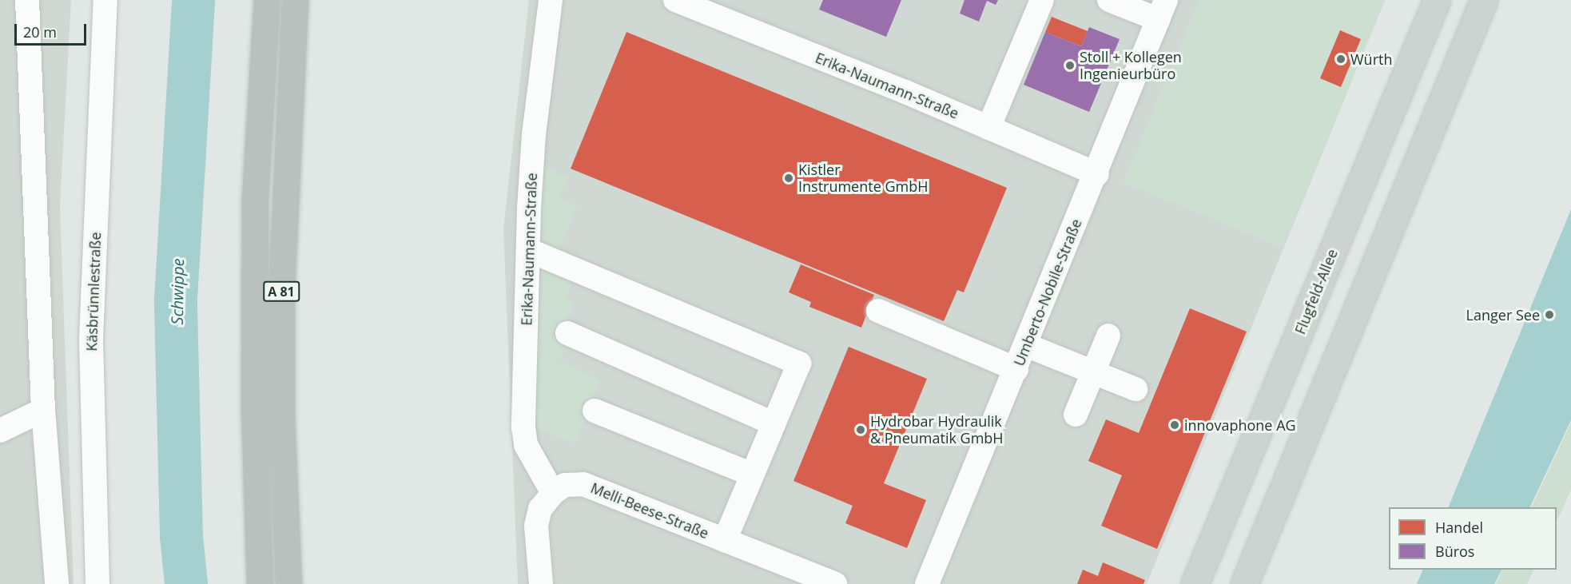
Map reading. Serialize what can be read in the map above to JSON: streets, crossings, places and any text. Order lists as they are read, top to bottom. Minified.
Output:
{"streets":{"highway":["A 81"],"main road":["Flugfeld-Allee"],"street":["Erika-Naumann-Straße","Käsbrünnlestraße","Umberto-Nobile-Straße","Melli-Beese-Straße"]},"crossings":[["Erika-Naumann-Straße","Umberto-Nobile-Straße"],["Erika-Naumann-Straße","Melli-Beese-Straße"]],"water":["Schwippe"],"places":["Würth","Stoll + Kollegen Ingenieurbüro","Kistler Instrumente GmbH","Langer See","innovaphone AG","Hydrobar Hydraulik & Pneumatik GmbH"],"legend":["Handel","Büros"],"scale_bar":"20 m"}
